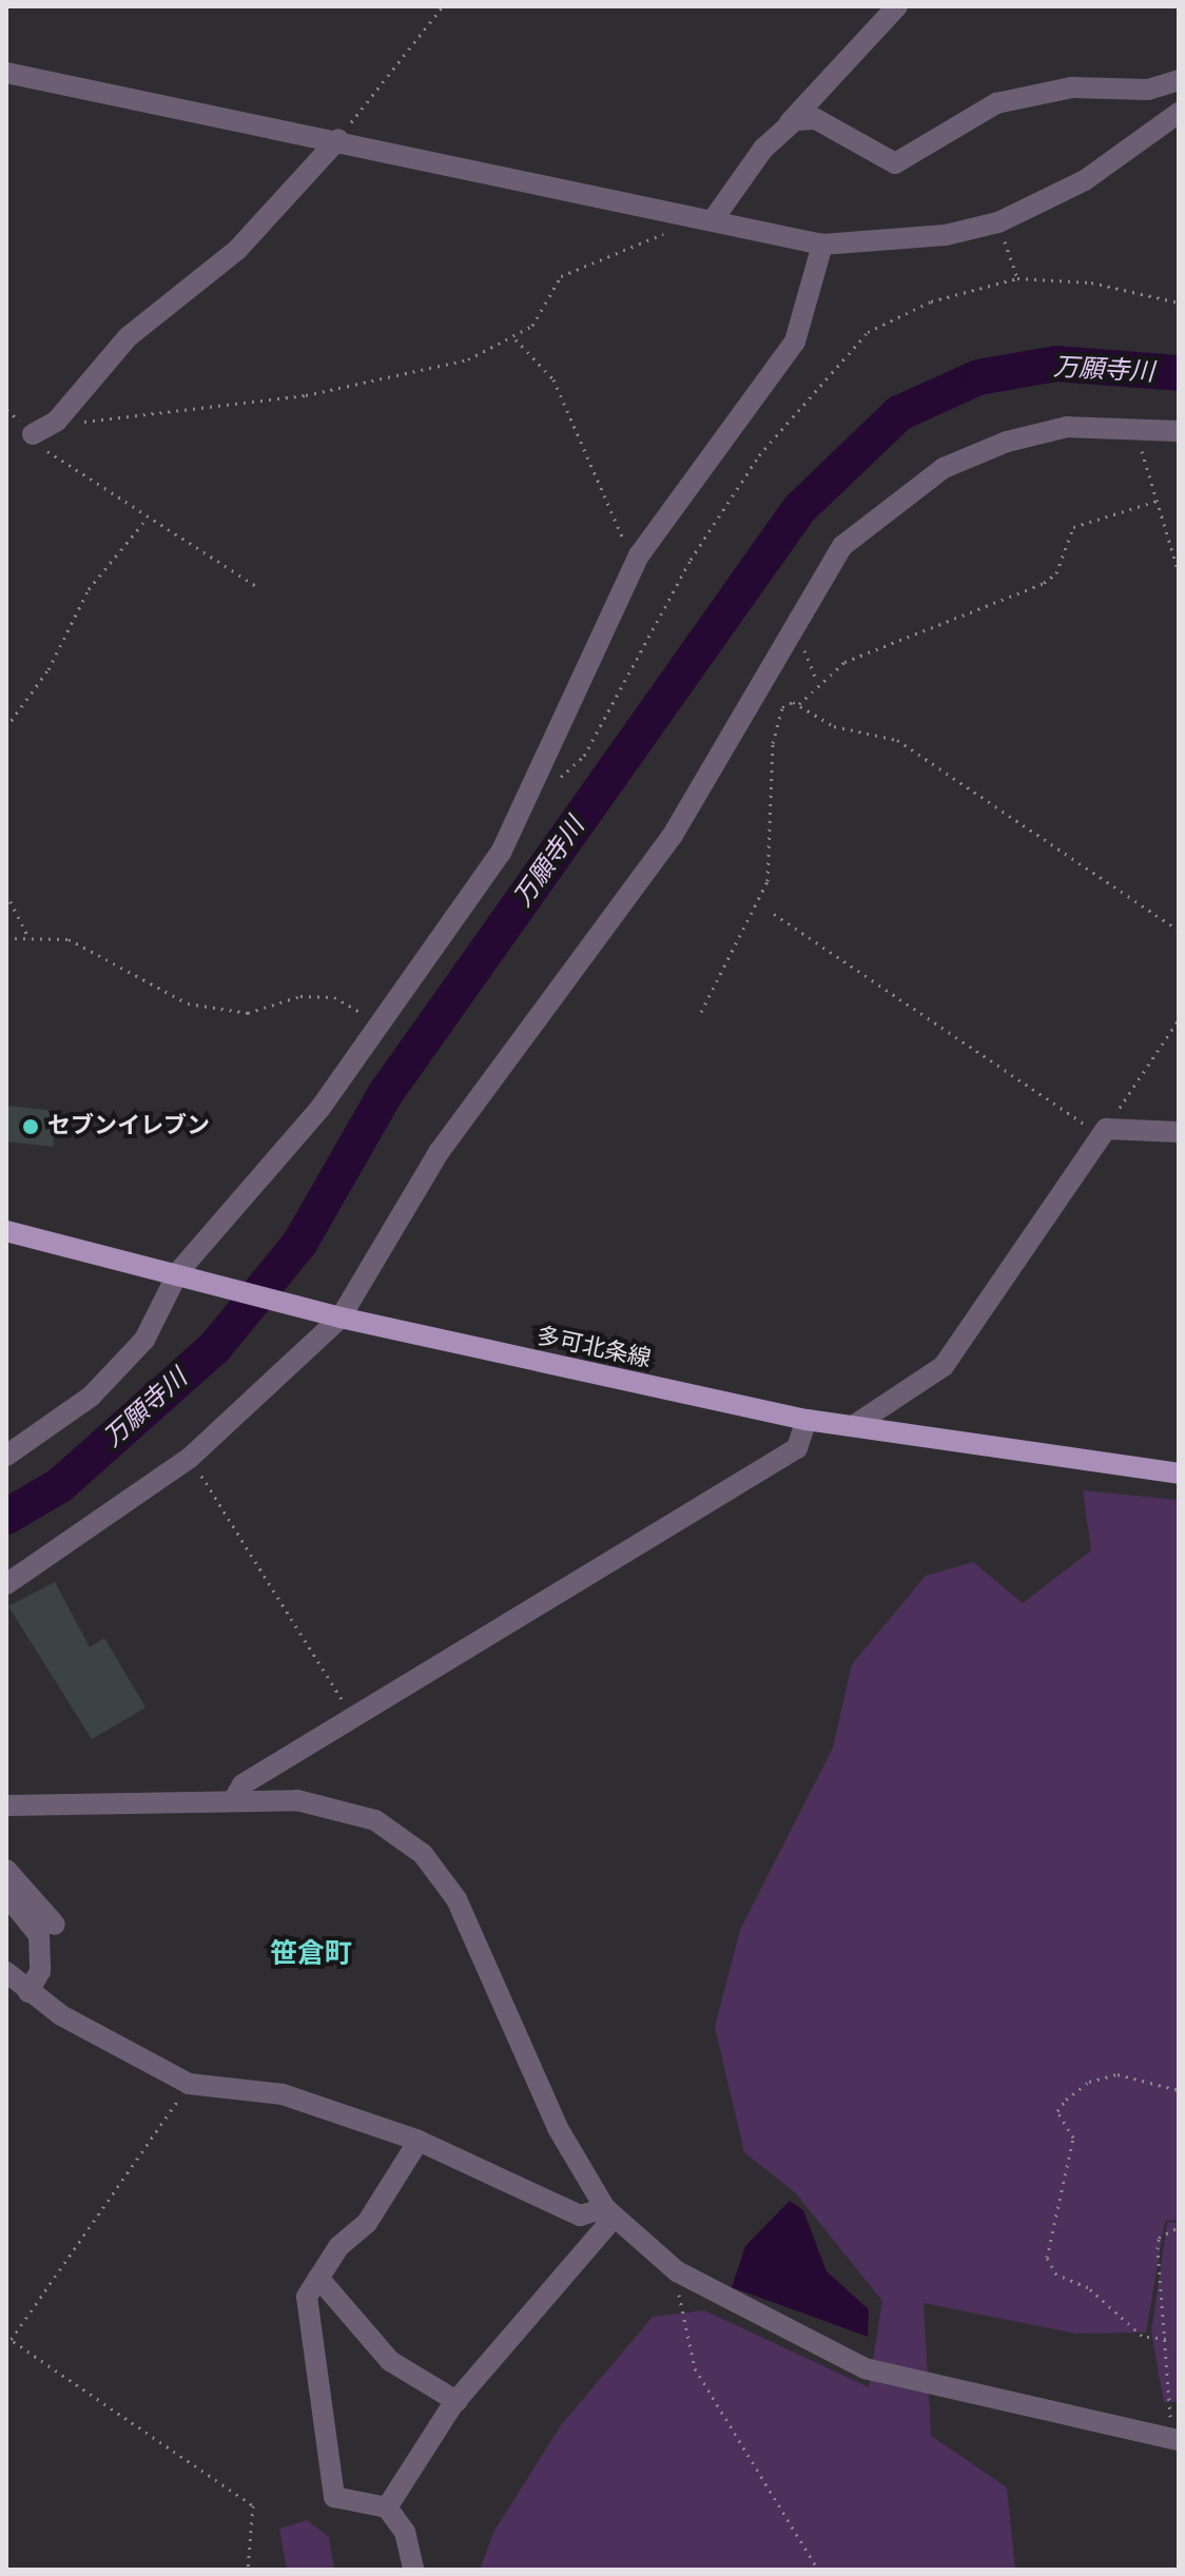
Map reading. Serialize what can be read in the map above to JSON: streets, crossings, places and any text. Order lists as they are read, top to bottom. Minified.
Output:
{"streets":{"main road":["多可北条線"]},"districts":["笹倉町"],"water":["万願寺川"],"places":["セブンイレブン"]}
